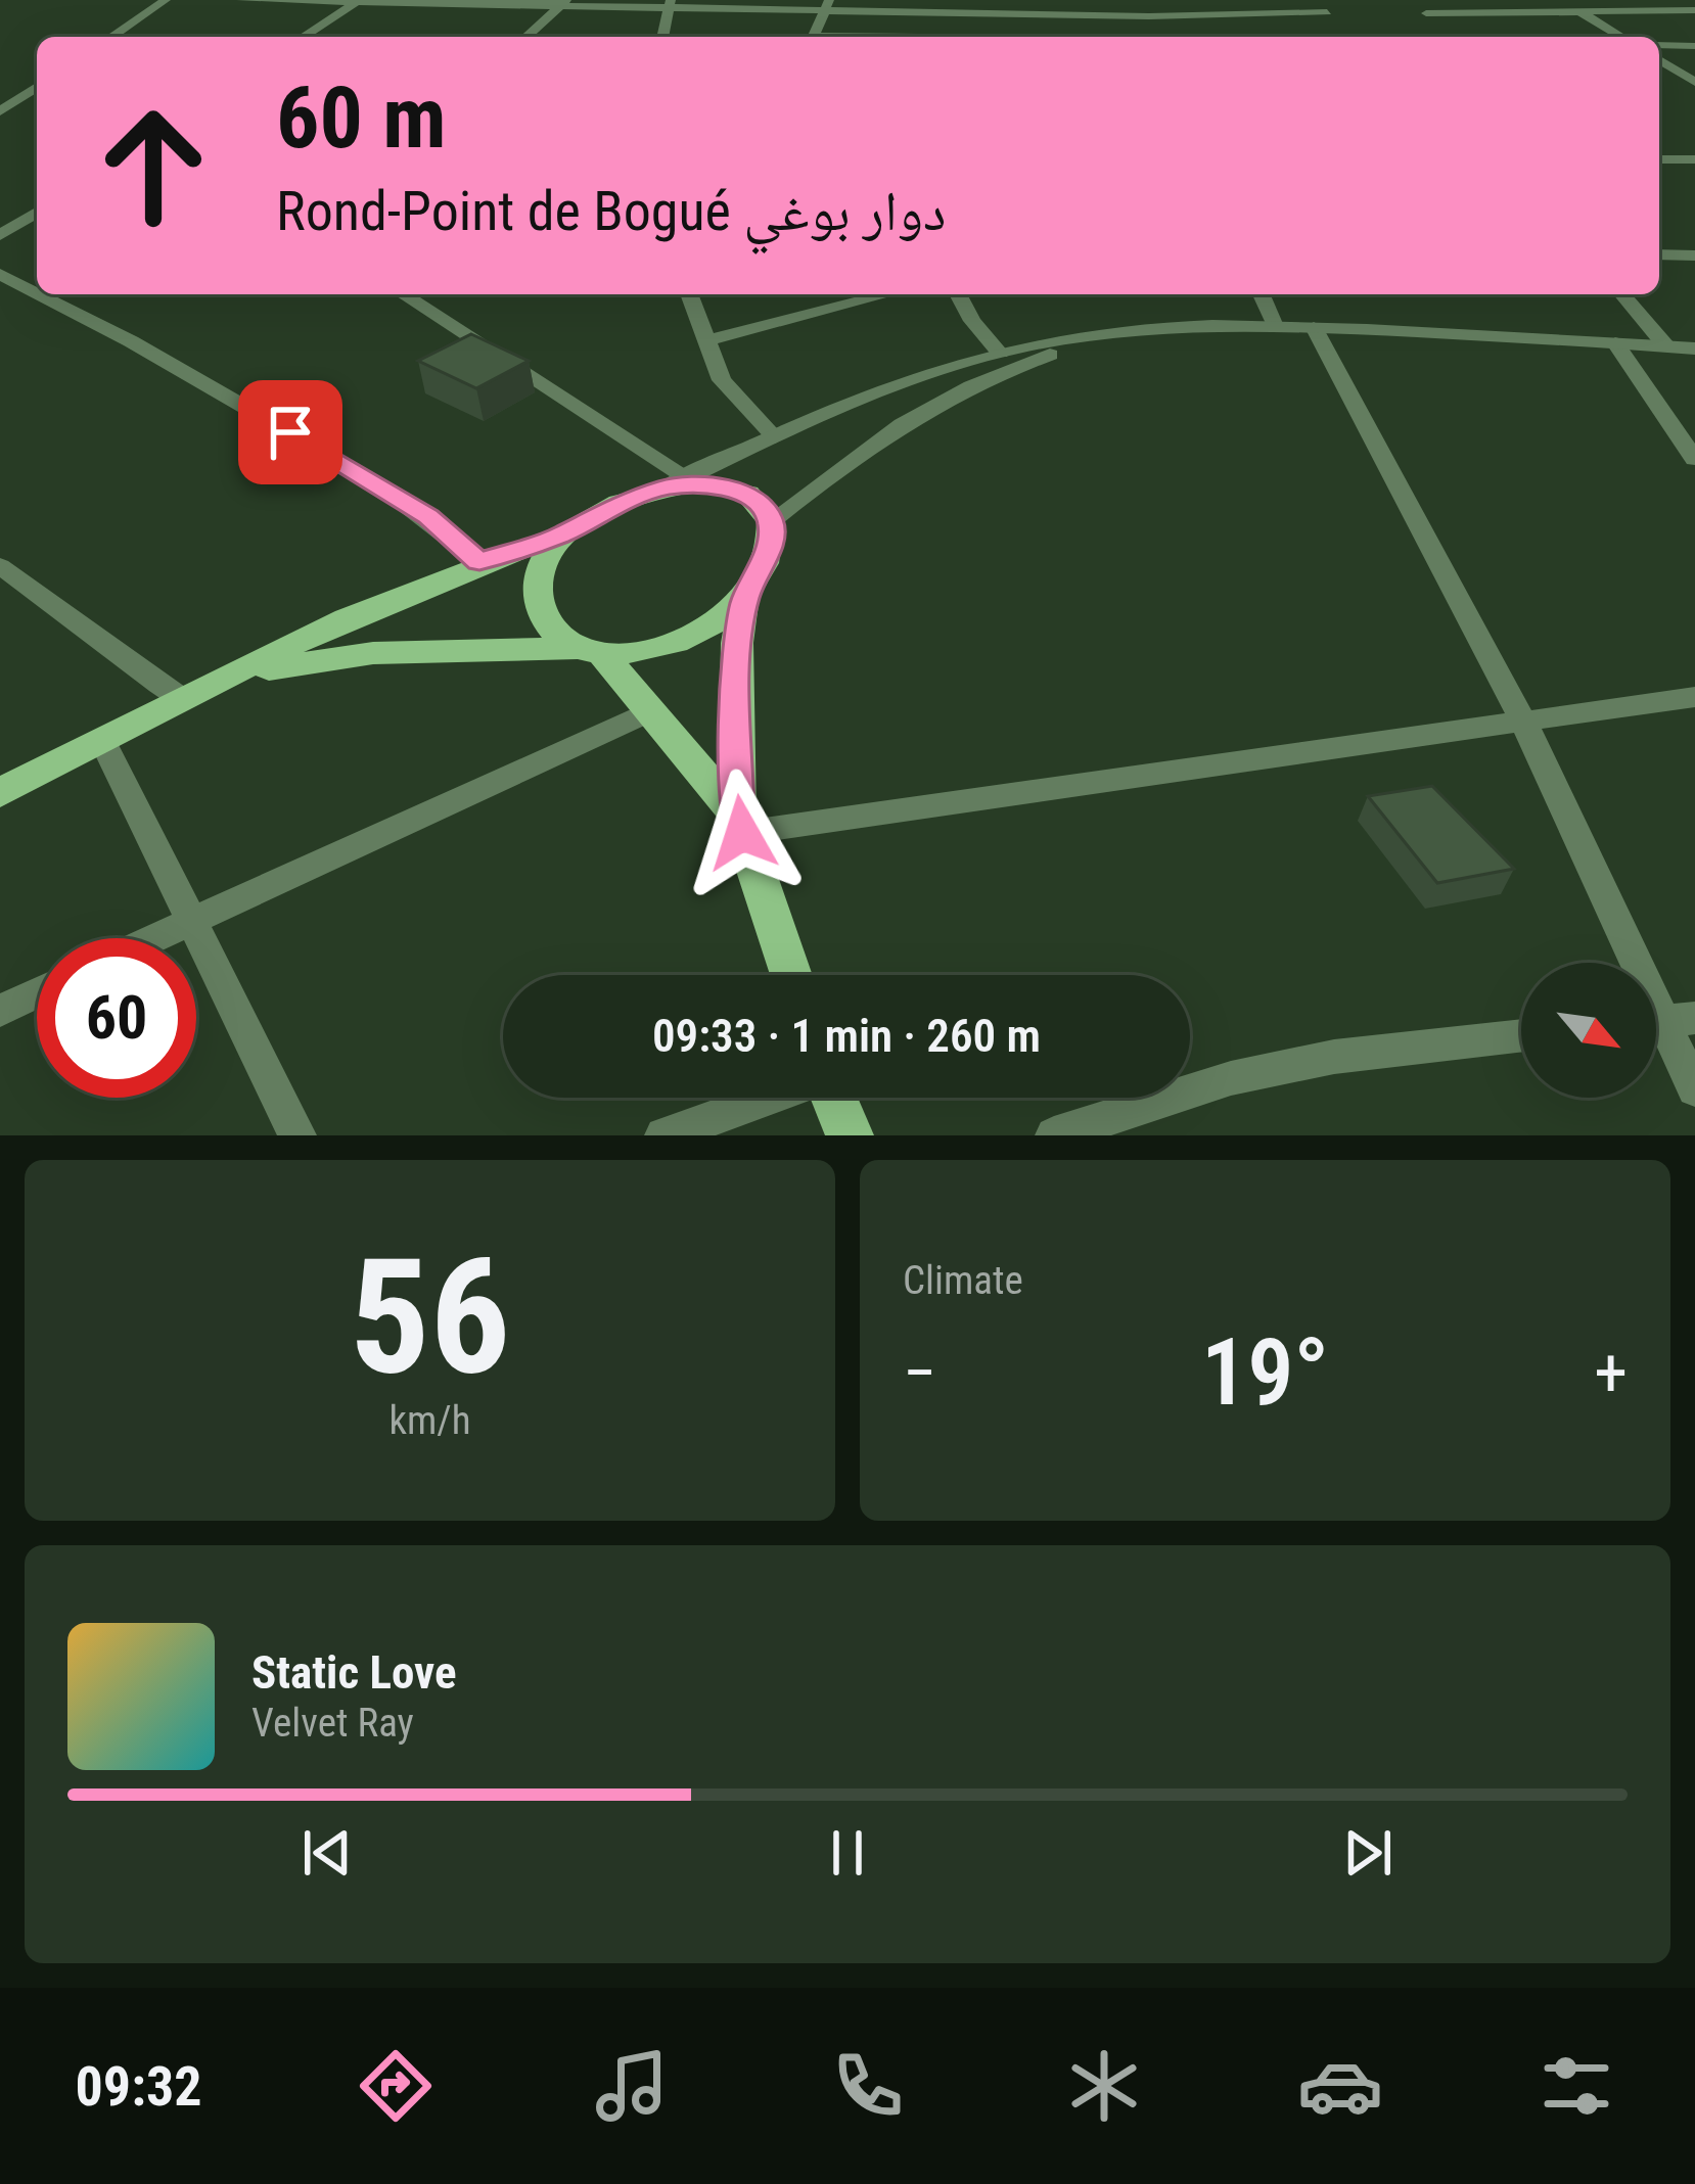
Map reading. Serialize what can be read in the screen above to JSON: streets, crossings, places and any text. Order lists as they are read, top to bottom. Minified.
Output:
{"north":"bottom right","page":{"turn":["60 m","Rond-Point de Bogué دوار بوغي"],"limit":"60","trip":"09:33 · 1 min · 260 m","tile":[["56","km/h"],"Climate"],"heat":["−","19°","+"],"song":["Static Love","Velvet Ray"],"tabs":"09:32"}}
